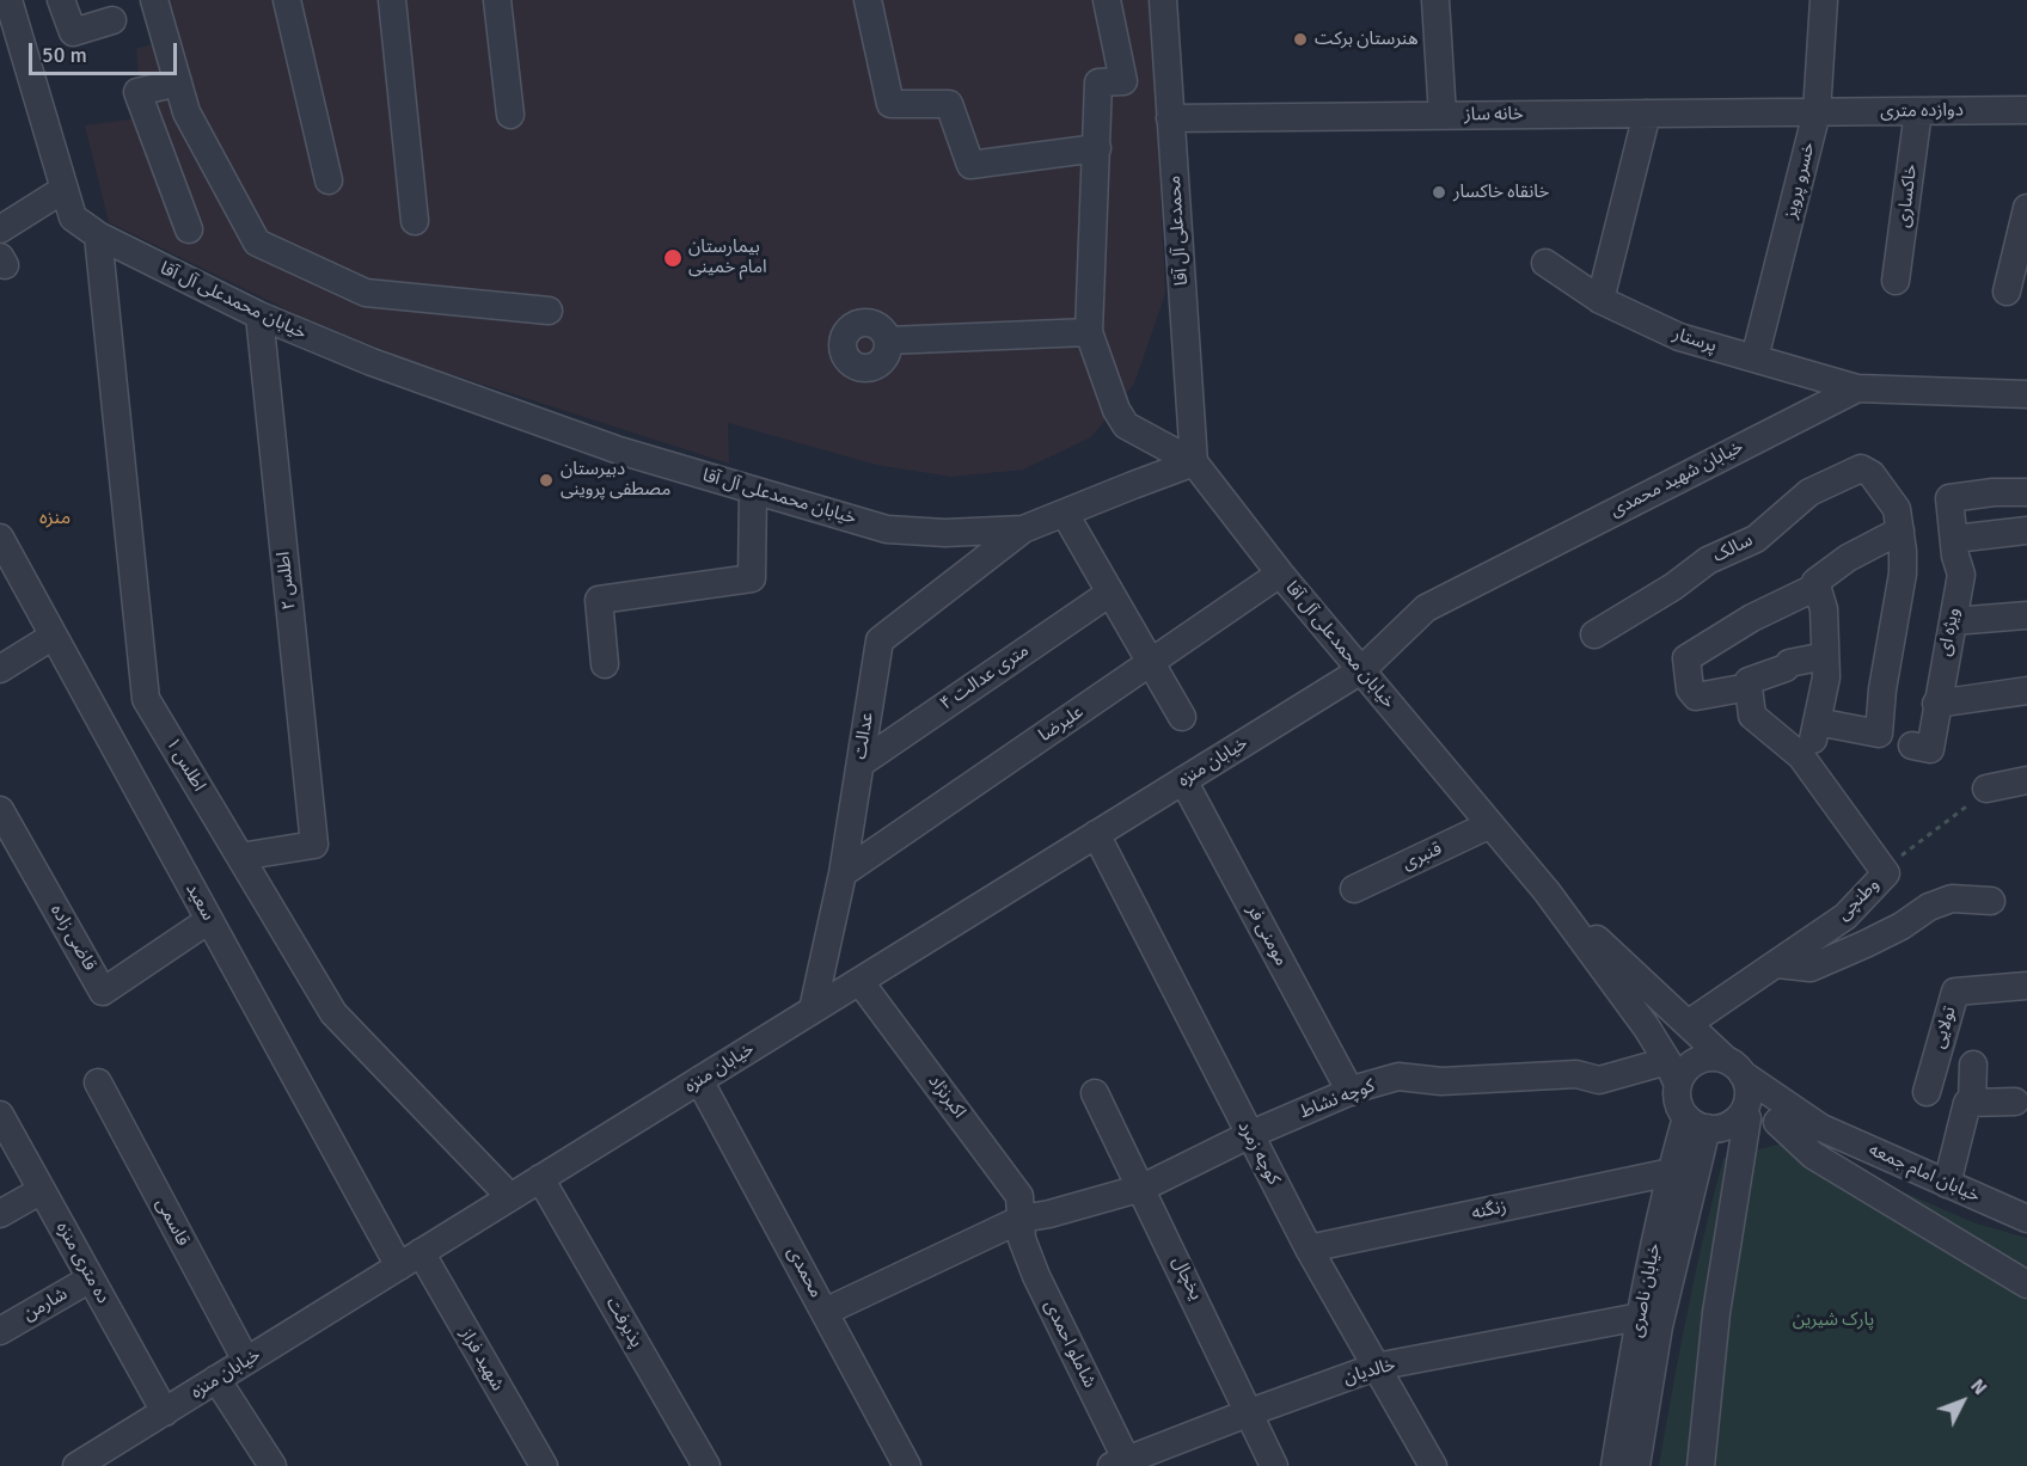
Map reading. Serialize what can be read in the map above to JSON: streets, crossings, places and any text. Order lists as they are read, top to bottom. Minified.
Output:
{"streets":{"street":["دوازده متری","خانه ساز","خسرو پرویز","خاکساری","محمدعلی آل آقا","خیابان محمدعلی آل آقا","پرستار","خیابان شهید محمدی","سالک","اطلس ۲","ویژه ای","۴ متری عدالت","علیرضا","عدالت","خیابان منزه","اطلس ۱","قنبری","وطنچی","سعید","مومنی فر","قاضی زاده","تولایی","اکبرنژاد","کوچه نشاط","کوچه زمرد","خیابان امام جمعه","زنگنه","قاسمی","ده متری منزه","محمدی","یخچال","خیابان ناصری","شارمن","پذیرفت","شاملو احمدی","شهید فراز","خالدیان"]},"crossings":[["دوازده متری","خانه ساز"],["دوازده متری","خسرو پرویز"],["دوازده متری","خاکساری"],["خانه ساز","خسرو پرویز"],["خانه ساز","محمدعلی آل آقا"],["خسرو پرویز","پرستار"],["محمدعلی آل آقا","خیابان محمدعلی آل آقا"],["خیابان محمدعلی آل آقا","خیابان شهید محمدی"],["خیابان محمدعلی آل آقا","اطلس ۲"],["خیابان محمدعلی آل آقا","علیرضا"],["خیابان محمدعلی آل آقا","عدالت"],["خیابان محمدعلی آل آقا","خیابان منزه"],["خیابان محمدعلی آل آقا","اطلس ۱"],["خیابان محمدعلی آل آقا","قنبری"],["خیابان محمدعلی آل آقا","وطنچی"],["خیابان محمدعلی آل آقا","کوچه نشاط"],["خیابان محمدعلی آل آقا","خیابان امام جمعه"],["خیابان محمدعلی آل آقا","خیابان ناصری"],["پرستار","خیابان شهید محمدی"],["خیابان شهید محمدی","خیابان منزه"],["اطلس ۲","اطلس ۱"],["۴ متری عدالت","عدالت"],["علیرضا","عدالت"],["عدالت","خیابان منزه"],["خیابان منزه","اطلس ۱"],["خیابان منزه","سعید"],["خیابان منزه","مومنی فر"],["خیابان منزه","اکبرنژاد"],["خیابان منزه","کوچه زمرد"],["خیابان منزه","قاسمی"],["خیابان منزه","ده متری منزه"],["خیابان منزه","محمدی"],["خیابان منزه","پذیرفت"],["خیابان منزه","شهید فراز"],["سعید","قاضی زاده"],["سعید","شهید فراز"],["مومنی فر","کوچه نشاط"],["اکبرنژاد","کوچه نشاط"],["اکبرنژاد","شاملو احمدی"],["کوچه نشاط","کوچه زمرد"],["کوچه نشاط","خیابان امام جمعه"],["کوچه نشاط","محمدی"],["کوچه نشاط","یخچال"],["کوچه نشاط","خیابان ناصری"],["کوچه نشاط","شاملو احمدی"],["کوچه زمرد","زنگنه"],["کوچه زمرد","خالدیان"],["خیابان امام جمعه","خیابان ناصری"],["زنگنه","خیابان ناصری"],["ده متری منزه","شارمن"],["یخچال","خالدیان"],["خیابان ناصری","خالدیان"],["شاملو احمدی","خالدیان"]],"districts":["منزه"],"parks":["پارک شیرین"],"places":["هنرستان برکت","خانقاه خاکسار","بیمارستان امام خمینی","دبیرستان مصطفی پروینی"],"scale_bar":"50 m","north":"top right"}
